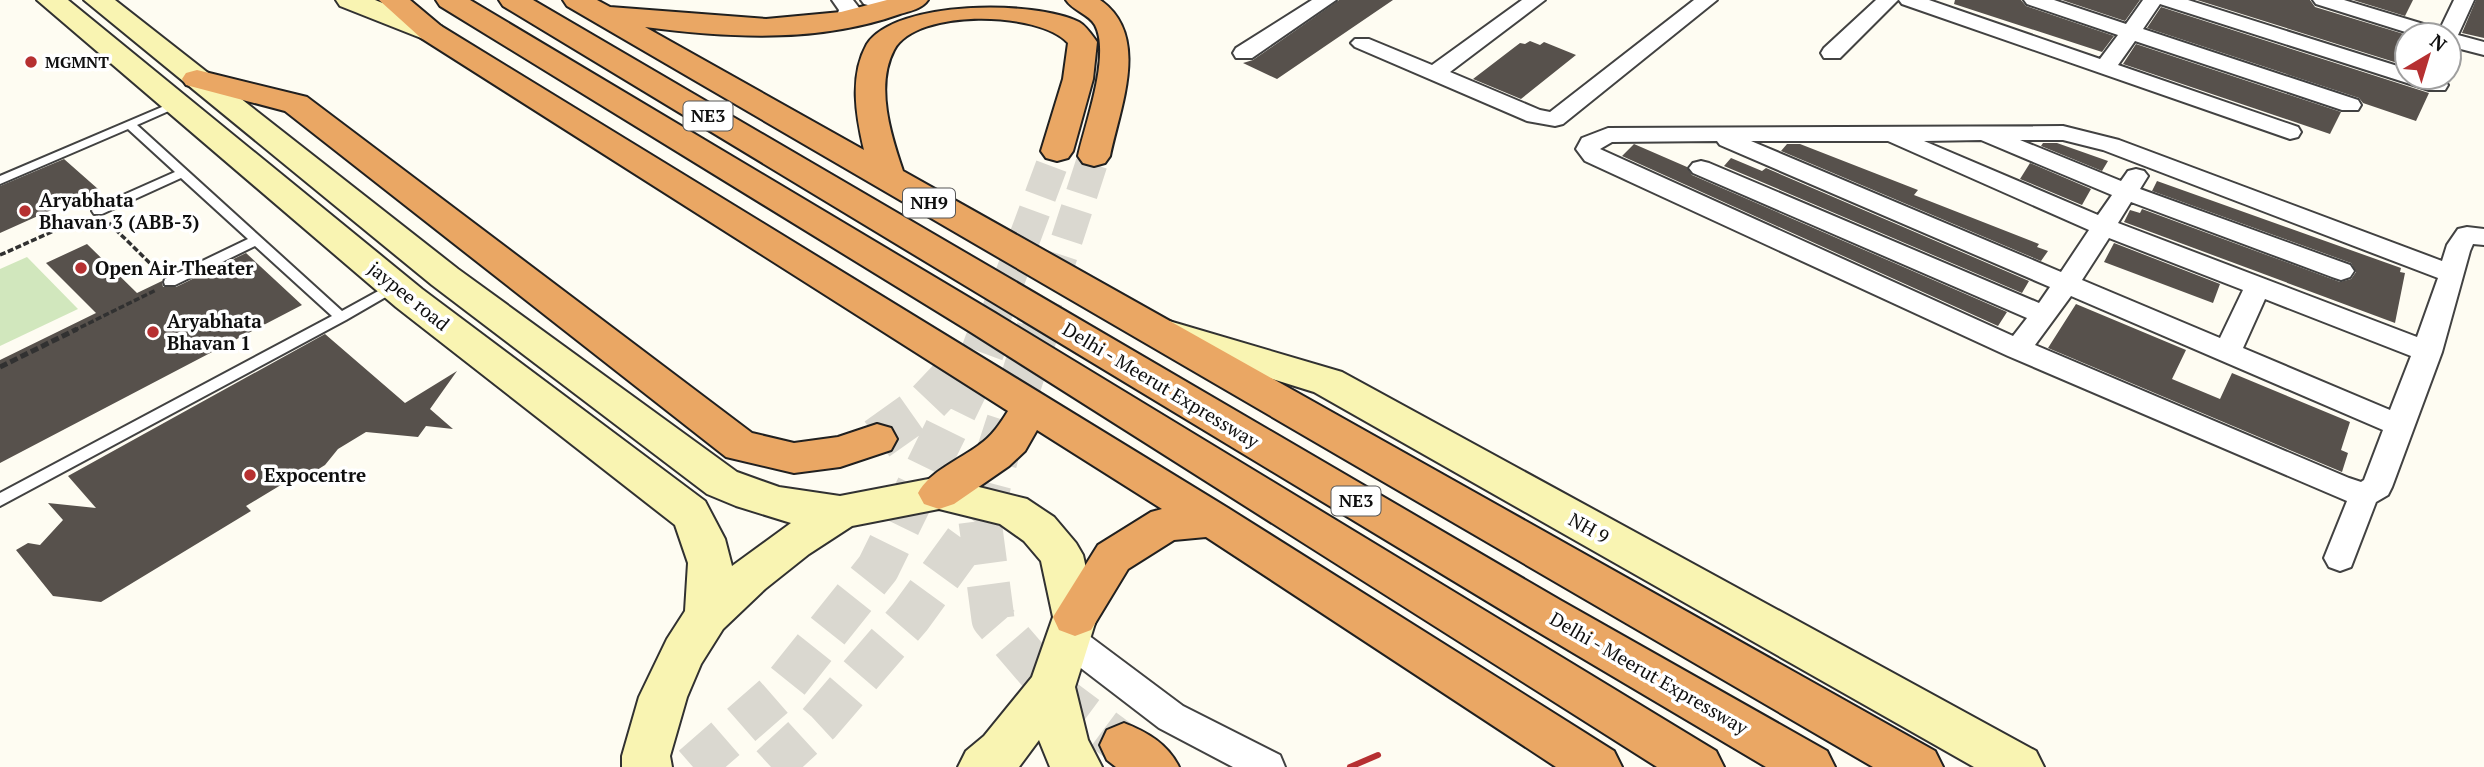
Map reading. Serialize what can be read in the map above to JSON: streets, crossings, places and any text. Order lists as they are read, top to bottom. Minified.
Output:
{"streets":{"highway":["NE3","NH9","Delhi - Meerut Expressway"],"street":["jaypee road","NH 9"]},"crossings":[["NH9","NH 9"]],"places":["MGMNT","Aryabhata Bhavan 3 (ABB-3)","Open Air Theater","Aryabhata Bhavan 1","Expocentre"],"north":"top right"}
